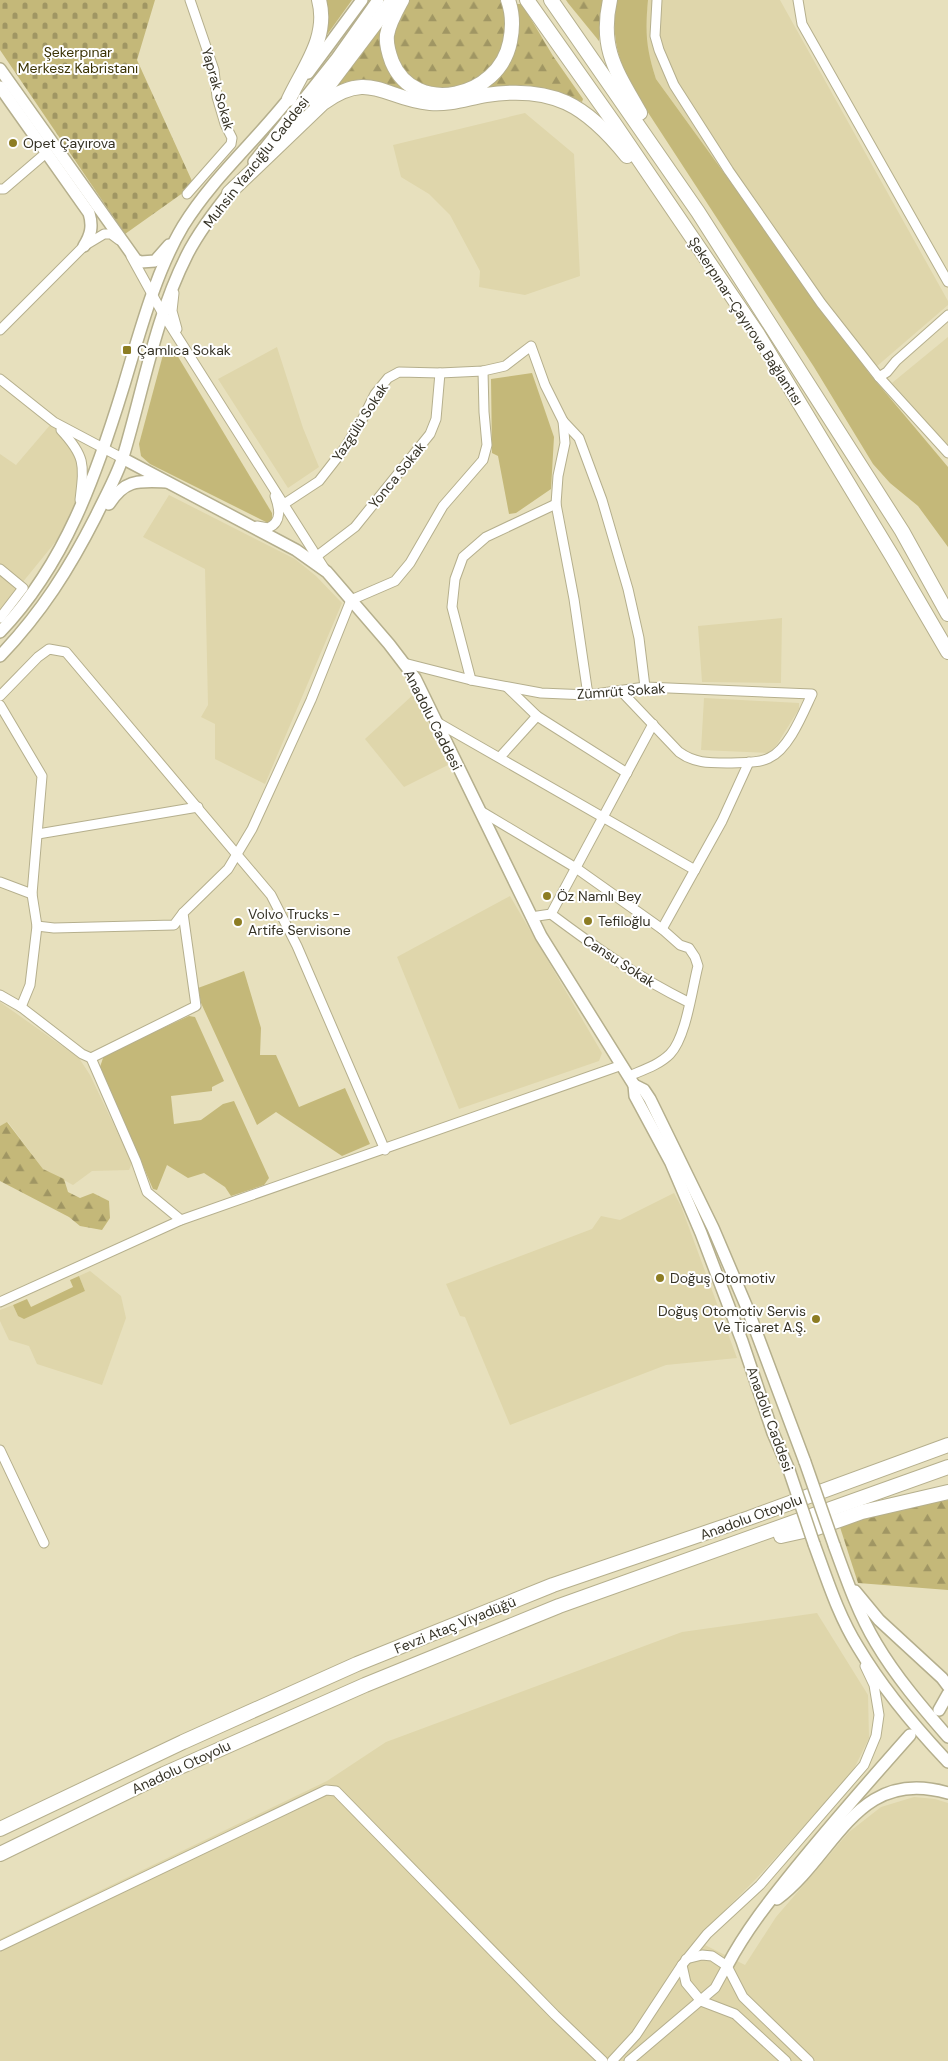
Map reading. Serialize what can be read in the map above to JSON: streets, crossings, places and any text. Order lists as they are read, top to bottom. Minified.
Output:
{"streets":{"highway":["Şekerpınar-Çayırova Bağlantısı","Anadolu Otoyolu","Fevzi Ataç Viyadüğü"],"main road":["Muhsin Yazıcığlu Caddesi","Anadolu Caddesi"],"street":["Yaprak Sokak","Yazgülü Sokak","Yonca Sokak","Zümrüt Sokak","Cansu Sokak"]},"crossings":[["Muhsin Yazıcığlu Caddesi","Anadolu Caddesi"],["Yazgülü Sokak","Yonca Sokak"],["Zümrüt Sokak","Anadolu Caddesi"],["Anadolu Otoyolu","Fevzi Ataç Viyadüğü"]],"parks":["Şekerpınar Merkesz Kabristanı"],"places":{"other":["Opet Çayırova","Öz Namlı Bey","Tefiloğlu","Volvo Trucks - Artife Servisone","Doğuş Otomotiv","Doğuş Otomotiv Servis Ve Ticaret A.Ş."],"transit":["Çamlıca Sokak"]}}
